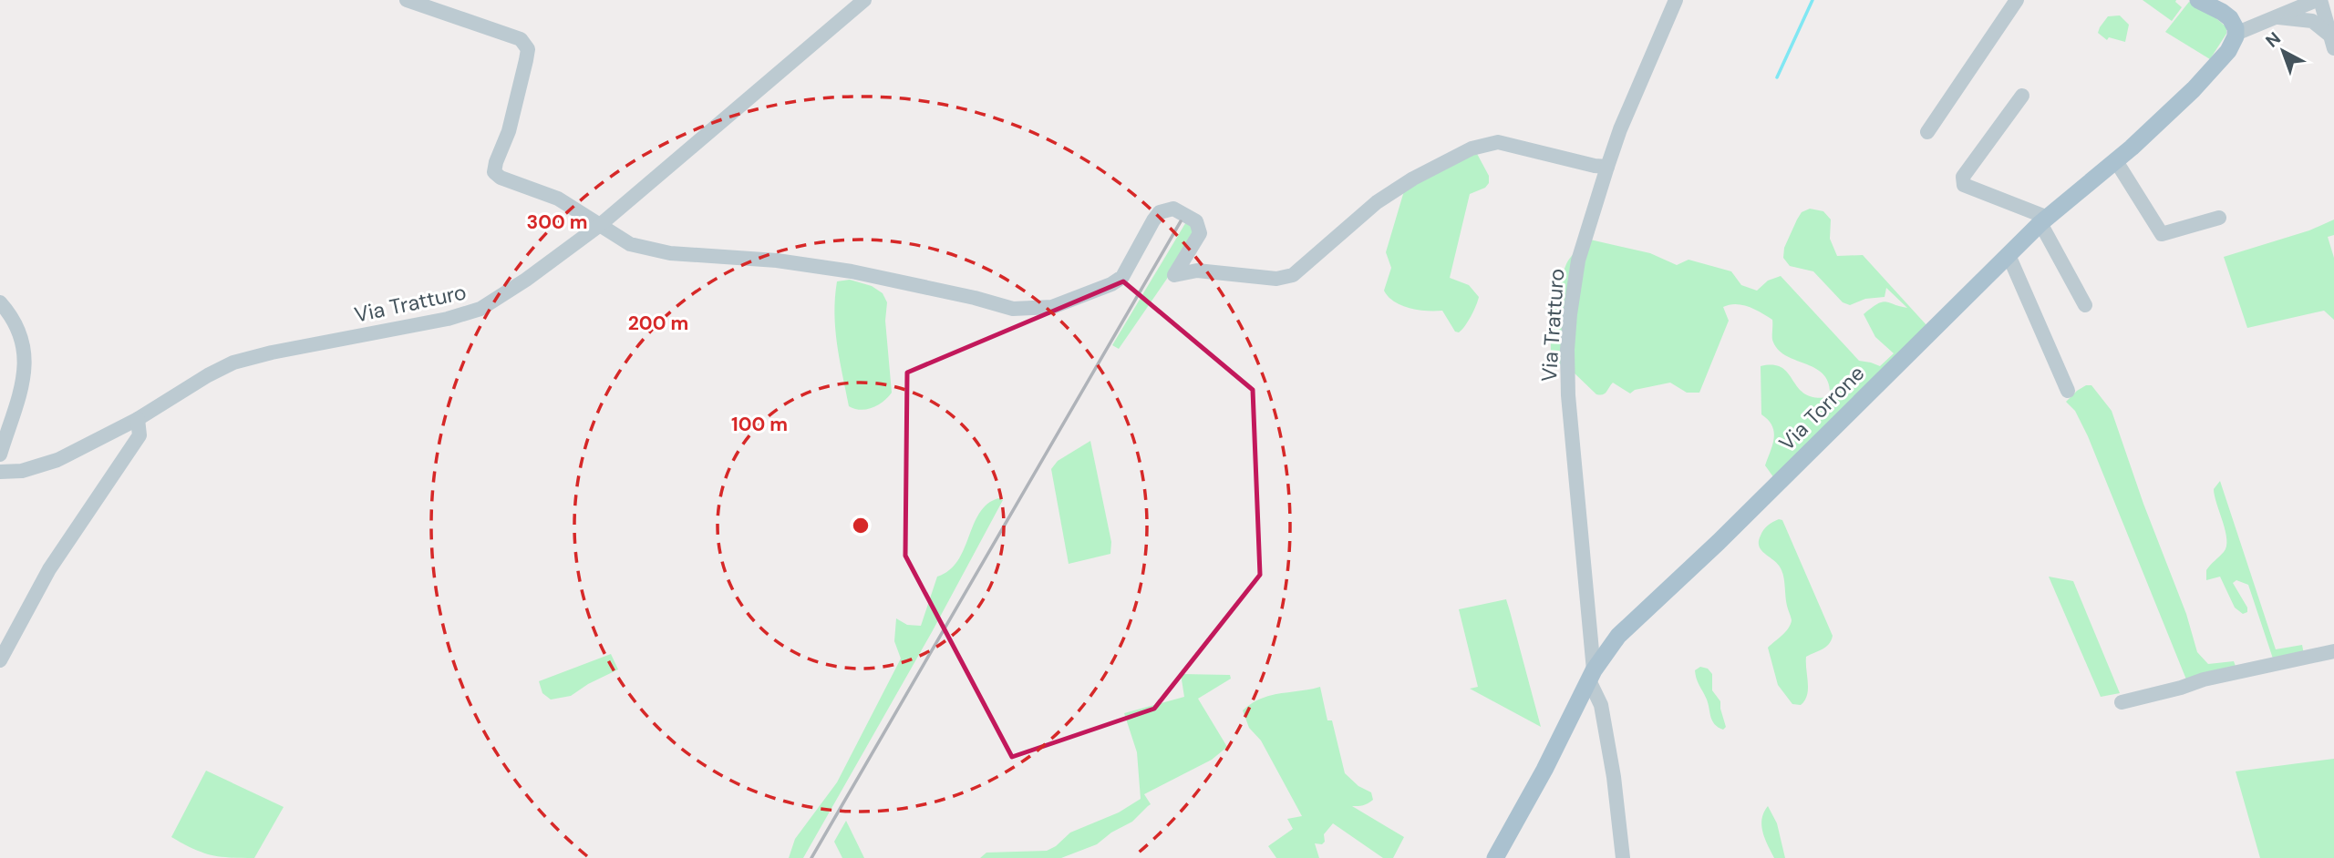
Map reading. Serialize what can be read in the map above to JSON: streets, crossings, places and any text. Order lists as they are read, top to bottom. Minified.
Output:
{"streets":{"main road":["Via Torrone"],"street":["Via Tratturo"]},"crossings":[["Via Tratturo","Via Torrone"]],"north":"top left","rings":["300 m","200 m","100 m"]}
